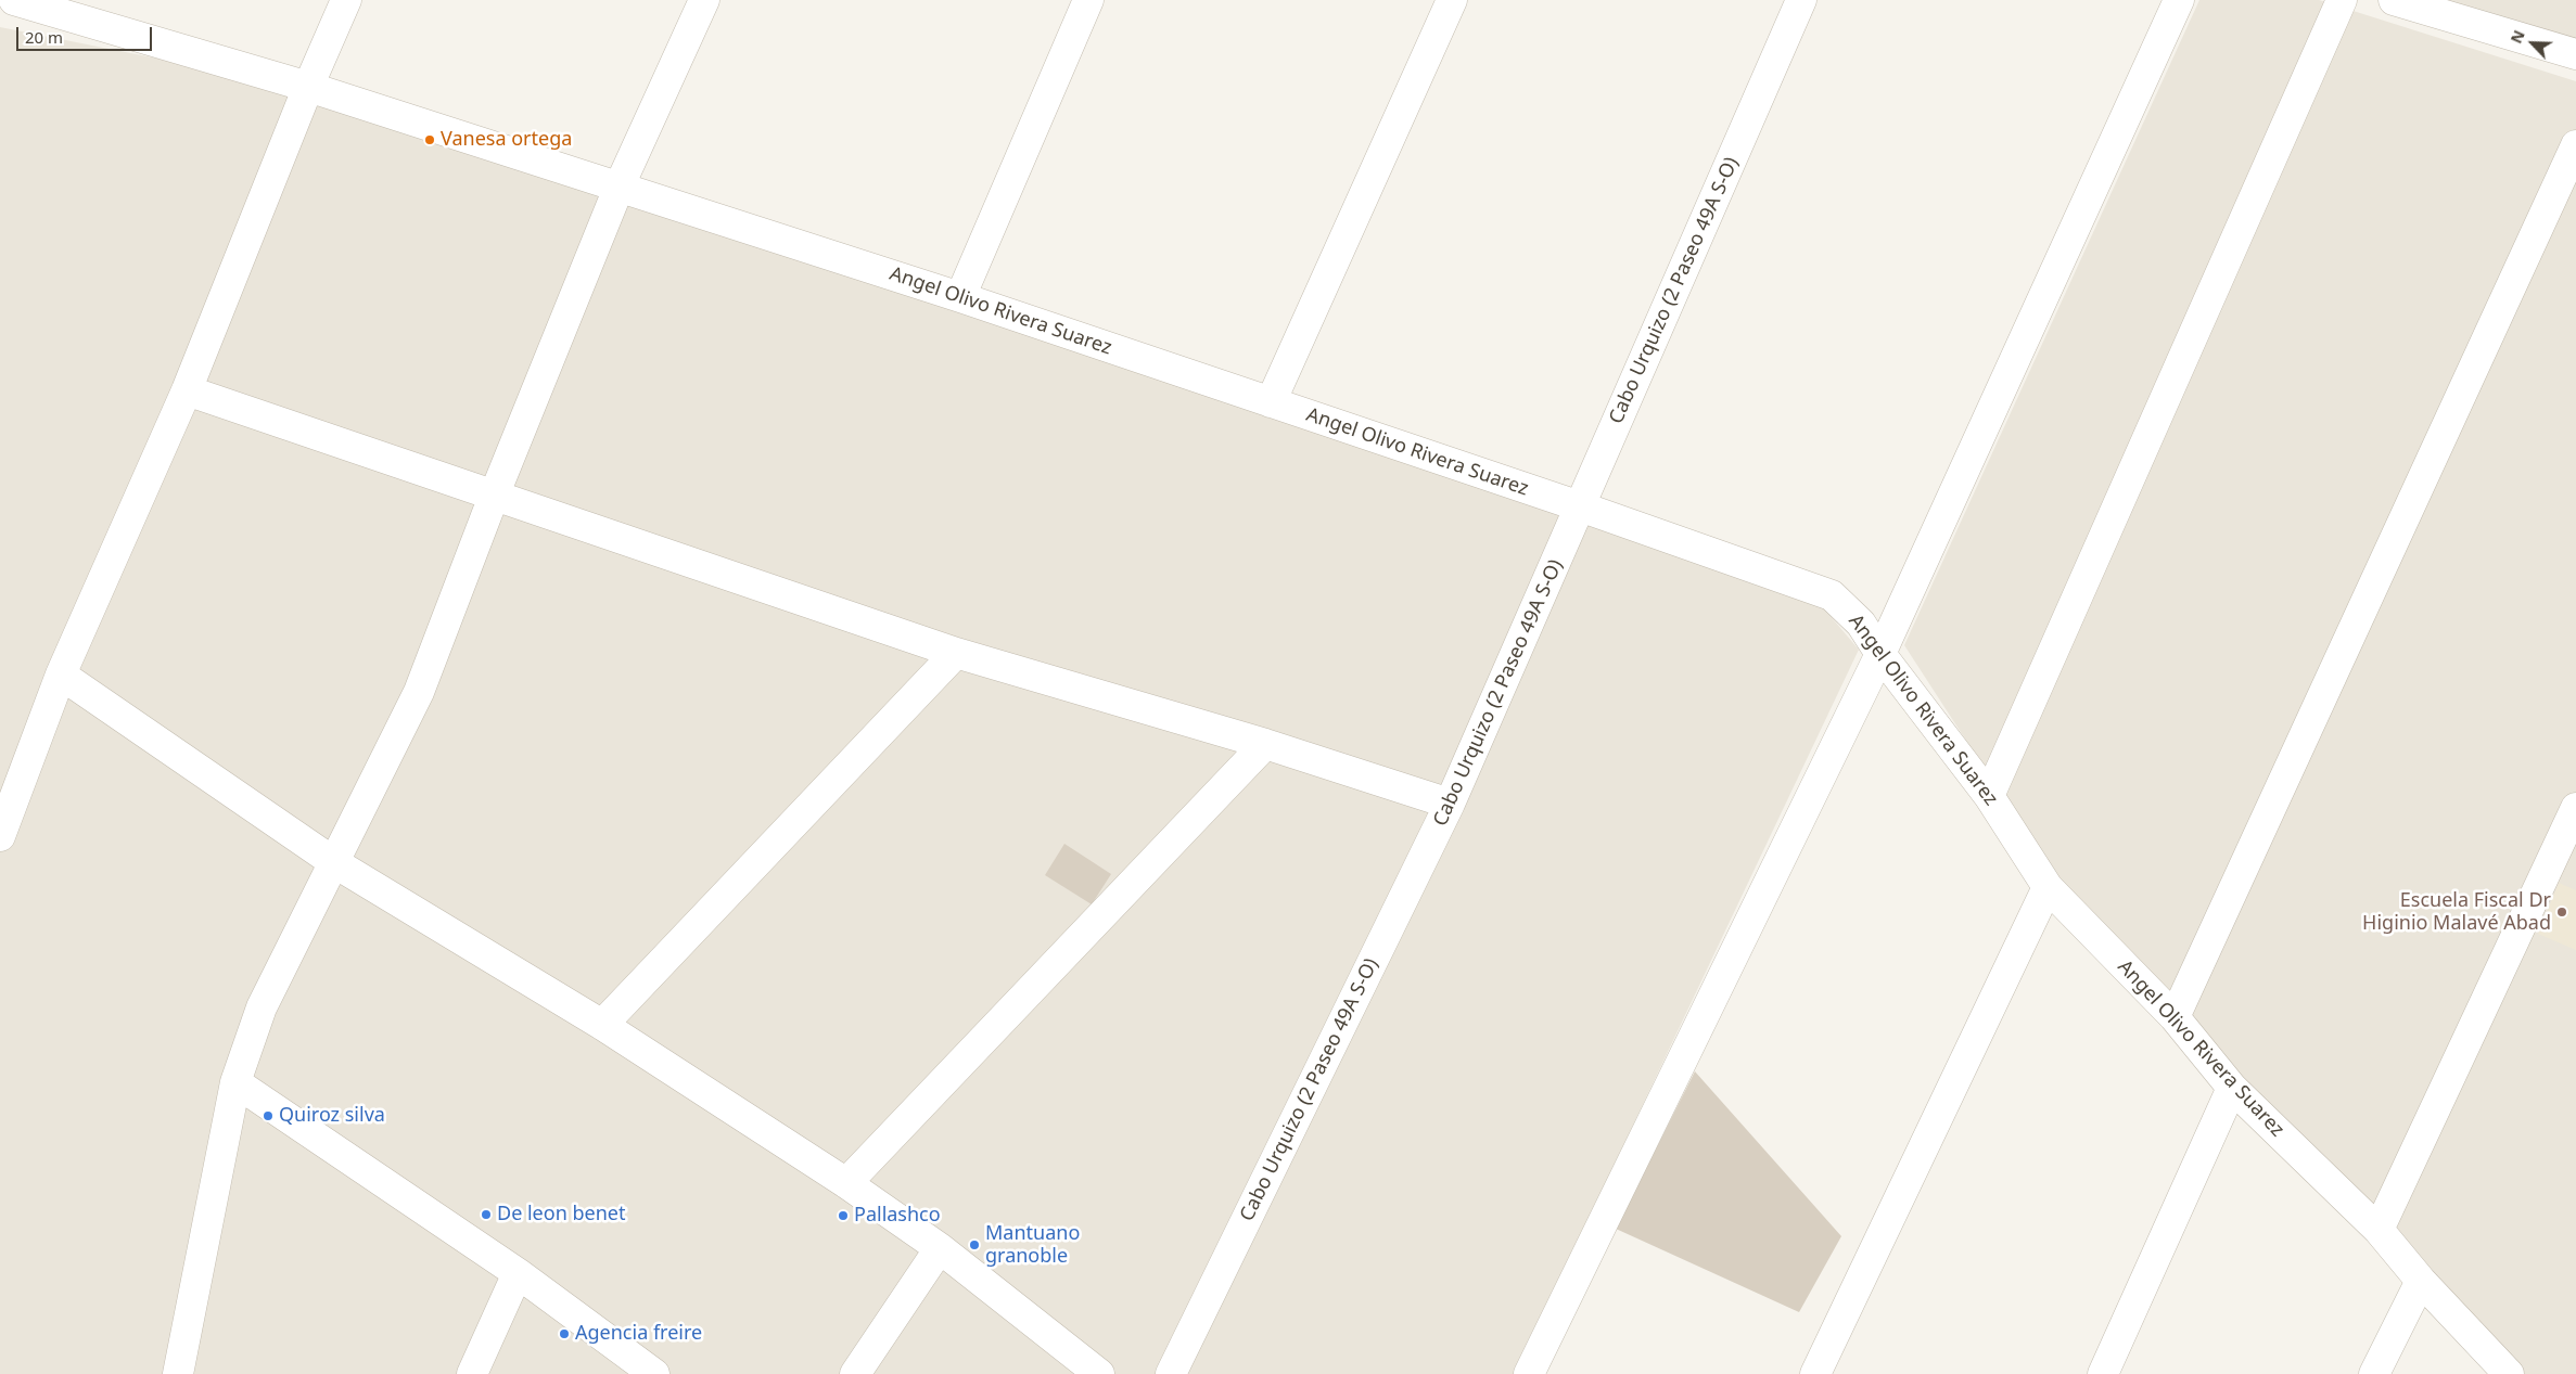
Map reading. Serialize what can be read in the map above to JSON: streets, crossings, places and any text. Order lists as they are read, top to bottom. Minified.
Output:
{"streets":{"street":["Cabo Urquizo (2 Paseo 49A S-O)","Angel Olivo Rivera Suarez"]},"crossings":[["Cabo Urquizo (2 Paseo 49A S-O)","Angel Olivo Rivera Suarez"]],"places":["Vanesa ortega","Escuela Fiscal Dr Higinio Malavé Abad","Quiroz silva","De leon benet","Pallashco","Mantuano granoble","Agencia freire"],"scale_bar":"20 m","north":"top left"}
